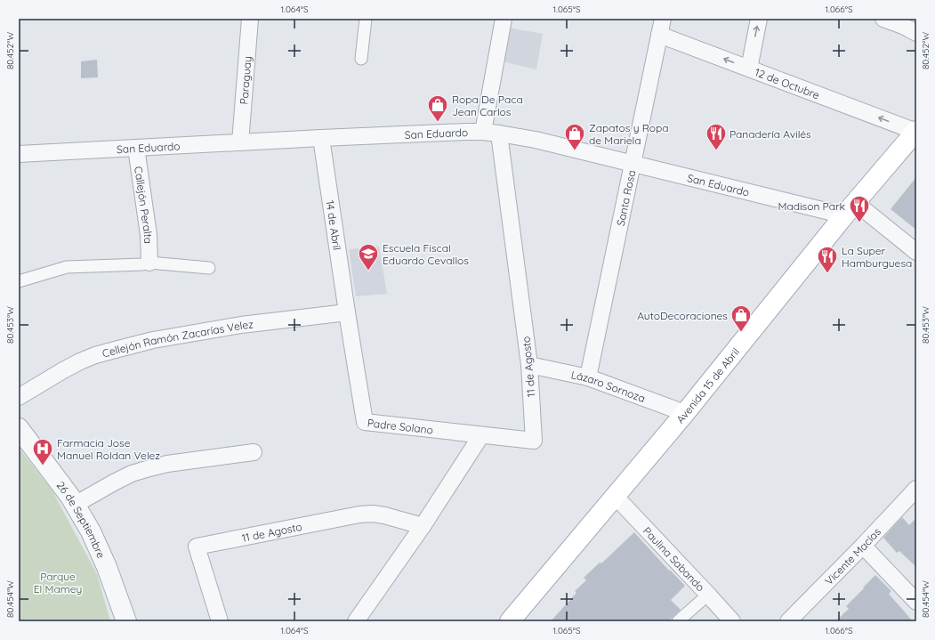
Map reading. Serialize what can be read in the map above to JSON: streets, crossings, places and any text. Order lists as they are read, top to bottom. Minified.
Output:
{"streets":{"main road":["Avenida 15 de Abril"],"street":["Paraguay","12 de Octubre","San Eduardo","Santa Rosa","Callejón Peralta","14 de Abril","Cellejón Ramón Zacarías Velez","11 de Agosto","Lázaro Sornoza","Padre Solano","26 de Septiembre","Vicente Macías","Paulina Sabando"]},"crossings":[["Paraguay","San Eduardo"],["12 de Octubre","Santa Rosa"],["12 de Octubre","Avenida 15 de Abril"],["San Eduardo","Santa Rosa"],["San Eduardo","Callejón Peralta"],["San Eduardo","14 de Abril"],["San Eduardo","11 de Agosto"],["San Eduardo","Avenida 15 de Abril"],["Santa Rosa","Lázaro Sornoza"],["14 de Abril","Cellejón Ramón Zacarías Velez"],["14 de Abril","Padre Solano"],["Cellejón Ramón Zacarías Velez","Padre Solano"],["11 de Agosto","Lázaro Sornoza"],["11 de Agosto","Padre Solano"],["Avenida 15 de Abril","Lázaro Sornoza"],["Avenida 15 de Abril","Paulina Sabando"]],"one_way":["12 de Octubre"],"parks":["Parque El Mamey"],"places":{"shop":["Ropa De Paca Jean Carlos","Zapatos y Ropa de Mariela","AutoDecoraciones"],"restaurant":["Panadería Avilés","Madison Park","La Super Hamburguesa"],"school or university":["Escuela Fiscal Eduardo Cevallos"],"hospital":["Farmacia Jose Manuel Roldan Velez"]},"coordinates":["1.064°S","1.065°S","1.066°S","80.452°W","80.453°W","80.454°W"]}
